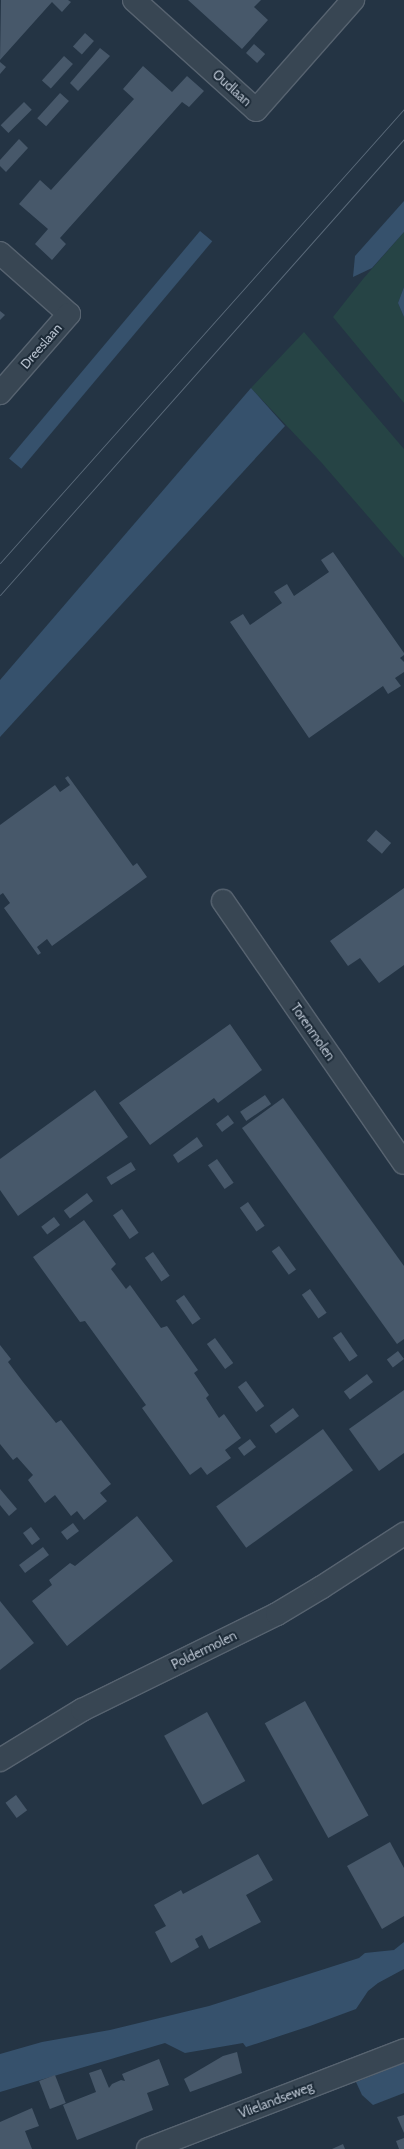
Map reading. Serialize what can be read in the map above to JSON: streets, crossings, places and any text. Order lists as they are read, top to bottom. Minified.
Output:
{"streets":{"street":["Oudlaan","Dreeslaan","Torenmolen","Poldermolen","Vlielandseweg"]}}
